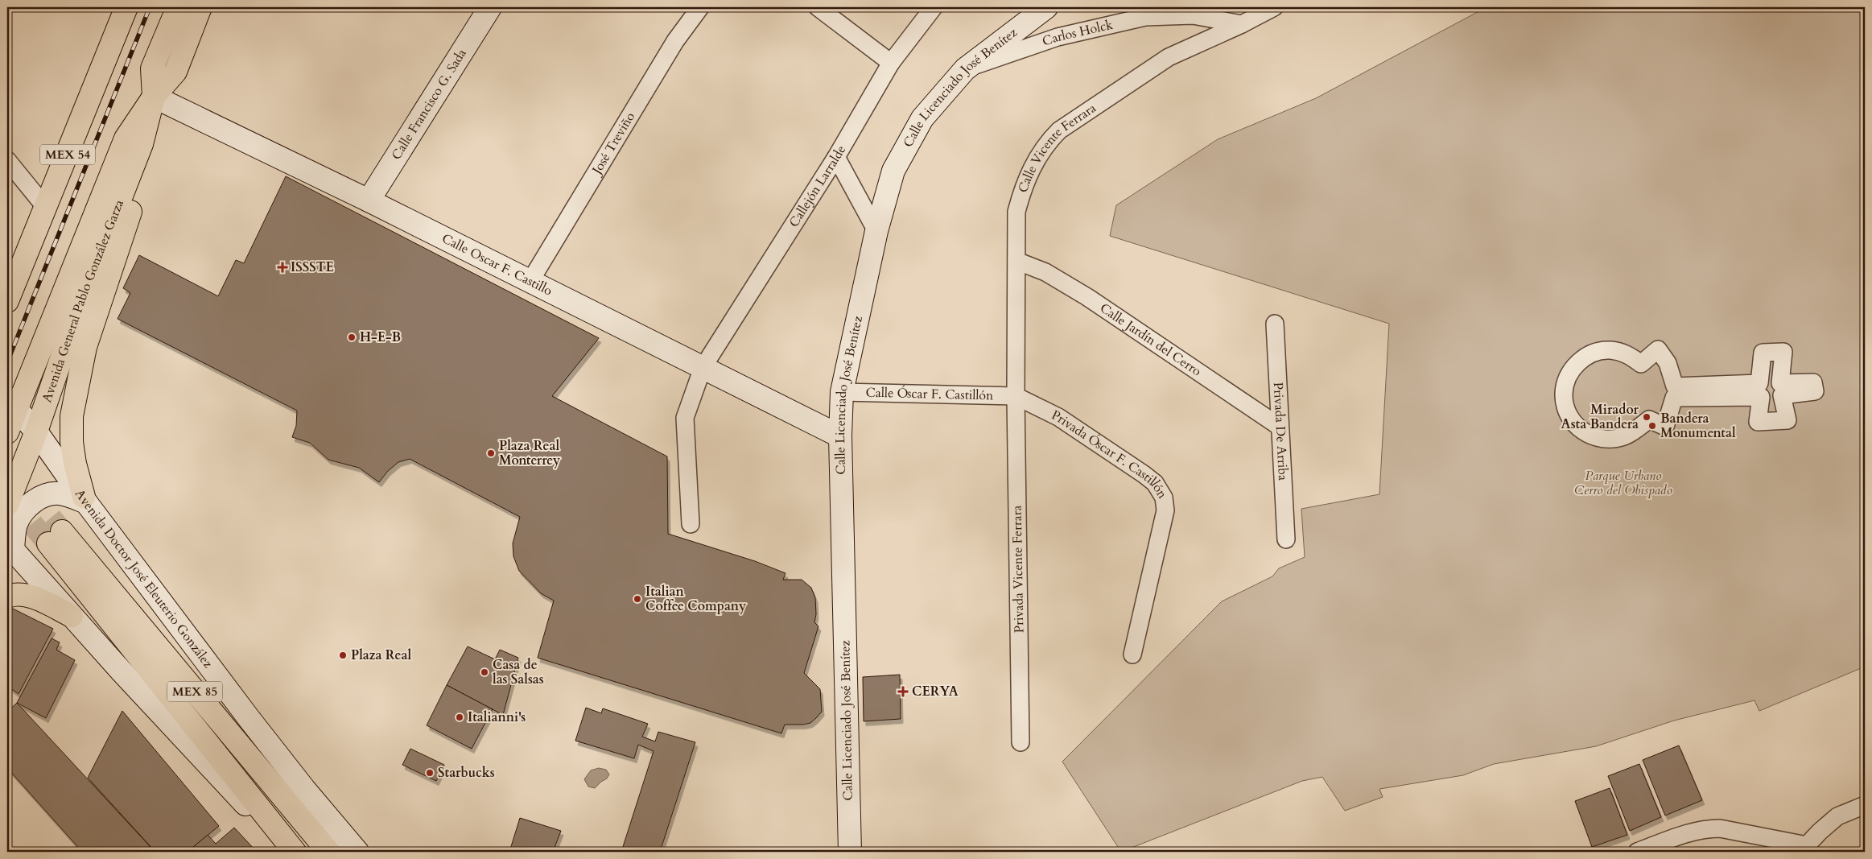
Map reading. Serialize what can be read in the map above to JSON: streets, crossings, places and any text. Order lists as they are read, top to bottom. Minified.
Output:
{"streets":{"main road":["MEX 54","Avenida General Pablo González Garza","MEX 85"],"street":["Carlos Holck","Calle Licenciado José Benítez","Calle Francisco G. Sada","José Treviño","Calle Vicente Ferrara","Callejón Larralde","Calle Oscar F. Castillo","Calle Jardín del Cerro","Calle Óscar F. Castillón","Privada De Arriba","Privada Óscar F. Castillón","Privada Vicente Ferrara","Avenida Doctor José Eleuterio González"]},"crossings":[["Carlos Holck","Calle Licenciado José Benítez"],["Carlos Holck","Calle Vicente Ferrara"],["Calle Licenciado José Benítez","Calle Oscar F. Castillo"],["Calle Licenciado José Benítez","Calle Óscar F. Castillón"],["Calle Francisco G. Sada","Calle Oscar F. Castillo"],["José Treviño","Calle Oscar F. Castillo"],["Calle Vicente Ferrara","Calle Jardín del Cerro"],["Calle Vicente Ferrara","Calle Óscar F. Castillón"],["Calle Vicente Ferrara","Privada Óscar F. Castillón"],["Calle Vicente Ferrara","Privada Vicente Ferrara"],["Callejón Larralde","Calle Oscar F. Castillo"],["Calle Oscar F. Castillo","Avenida General Pablo González Garza"],["Avenida General Pablo González Garza","Avenida Doctor José Eleuterio González"],["Calle Jardín del Cerro","Privada De Arriba"],["Calle Óscar F. Castillón","Privada Óscar F. Castillón"],["Calle Óscar F. Castillón","Privada Vicente Ferrara"],["Privada Óscar F. Castillón","Privada Vicente Ferrara"]],"parks":["Parque Urbano Cerro del Obispado"],"places":{"health":["ISSSTE","CERYA"],"other":["H-E-B","Mirador Asta Bandera","Bandera Monumental","Plaza Real Monterrey","Italian Coffee Company","Plaza Real","Casa de las Salsas","Italianni's","Starbucks"]}}
